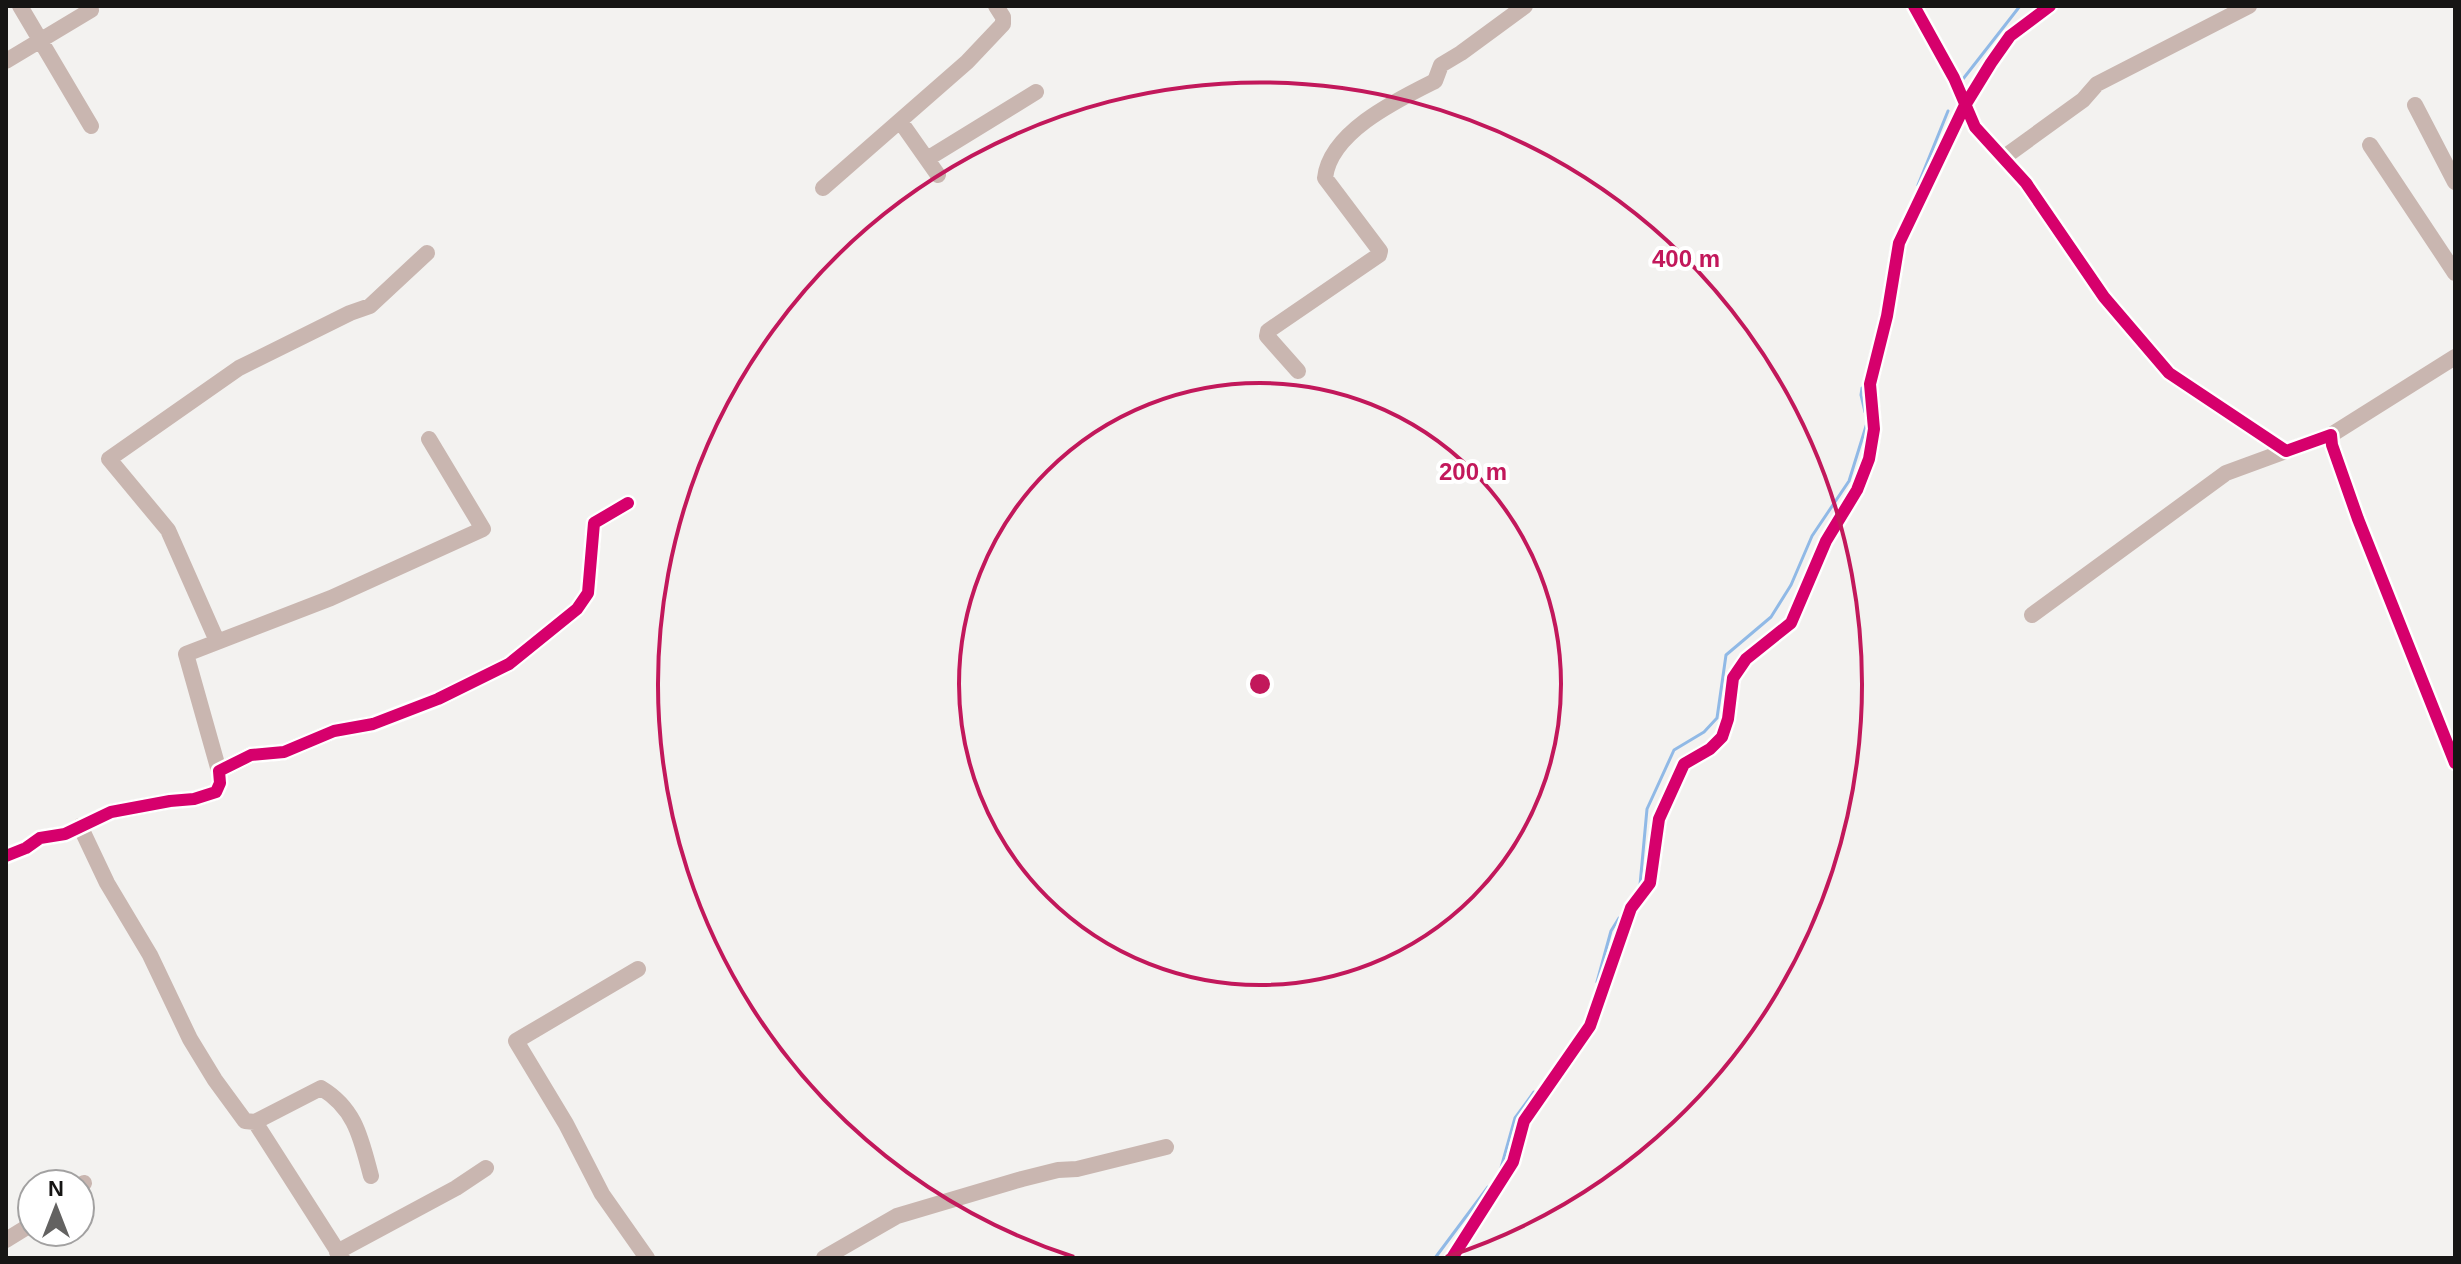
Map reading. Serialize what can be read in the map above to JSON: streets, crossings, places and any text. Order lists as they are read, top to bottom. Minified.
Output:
{"north":"top","rings":["400 m","200 m"]}
